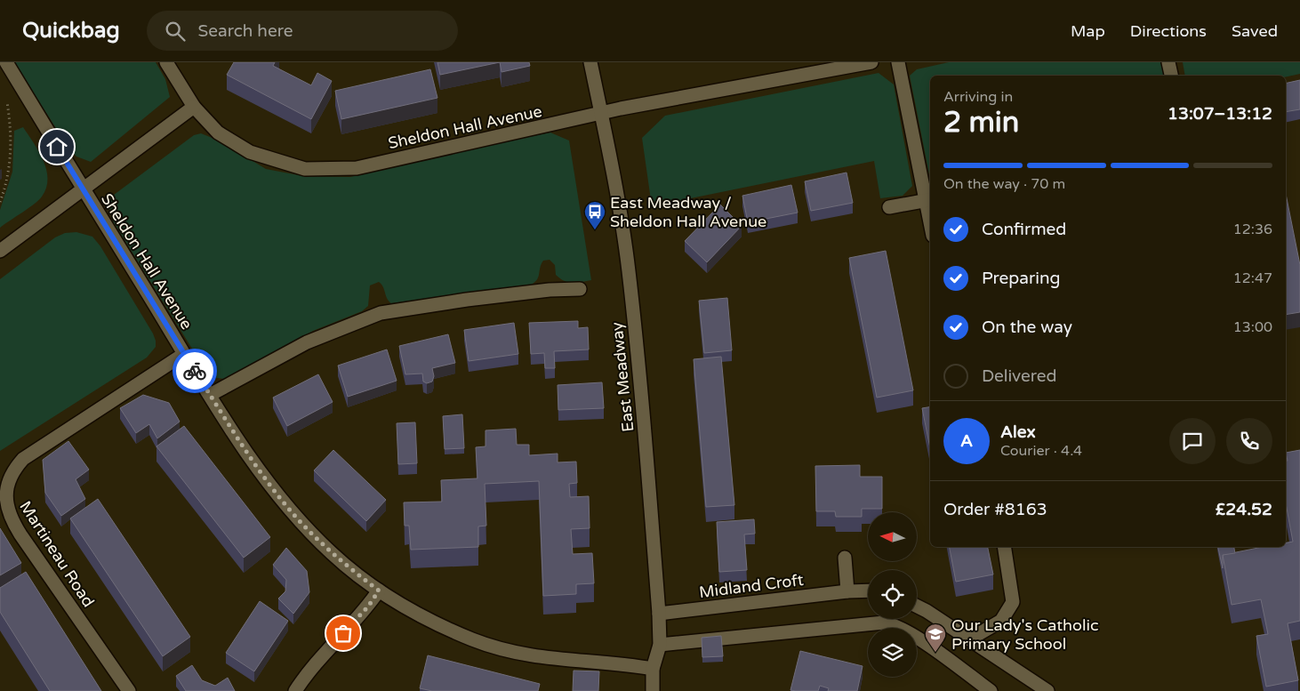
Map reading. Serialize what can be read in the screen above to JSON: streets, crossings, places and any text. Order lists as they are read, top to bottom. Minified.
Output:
{"streets":{"street":["Sheldon Hall Avenue","East Meadway","Martineau Road","Midland Croft"]},"crossings":[["Sheldon Hall Avenue","East Meadway"],["Sheldon Hall Avenue","Martineau Road"],["East Meadway","Midland Croft"]],"places":{"bus stop":["East Meadway / Sheldon Hall Avenue"],"school or university":["Our Lady's Catholic Primary School"]},"north":"left","page":{"header":"Quickbag","search":"Search here","nav":["Map","Directions","Saved"],"heading":["2 min","Arriving in","13:07–13:12"],"panel":["Alex","Courier · 4.4","Order #8163","£24.52"],"bar":"On the way · 70 m","list":[["Confirmed","12:36"],["Preparing","12:47"],["On the way","13:00"],"Delivered"],"round":"A"}}
